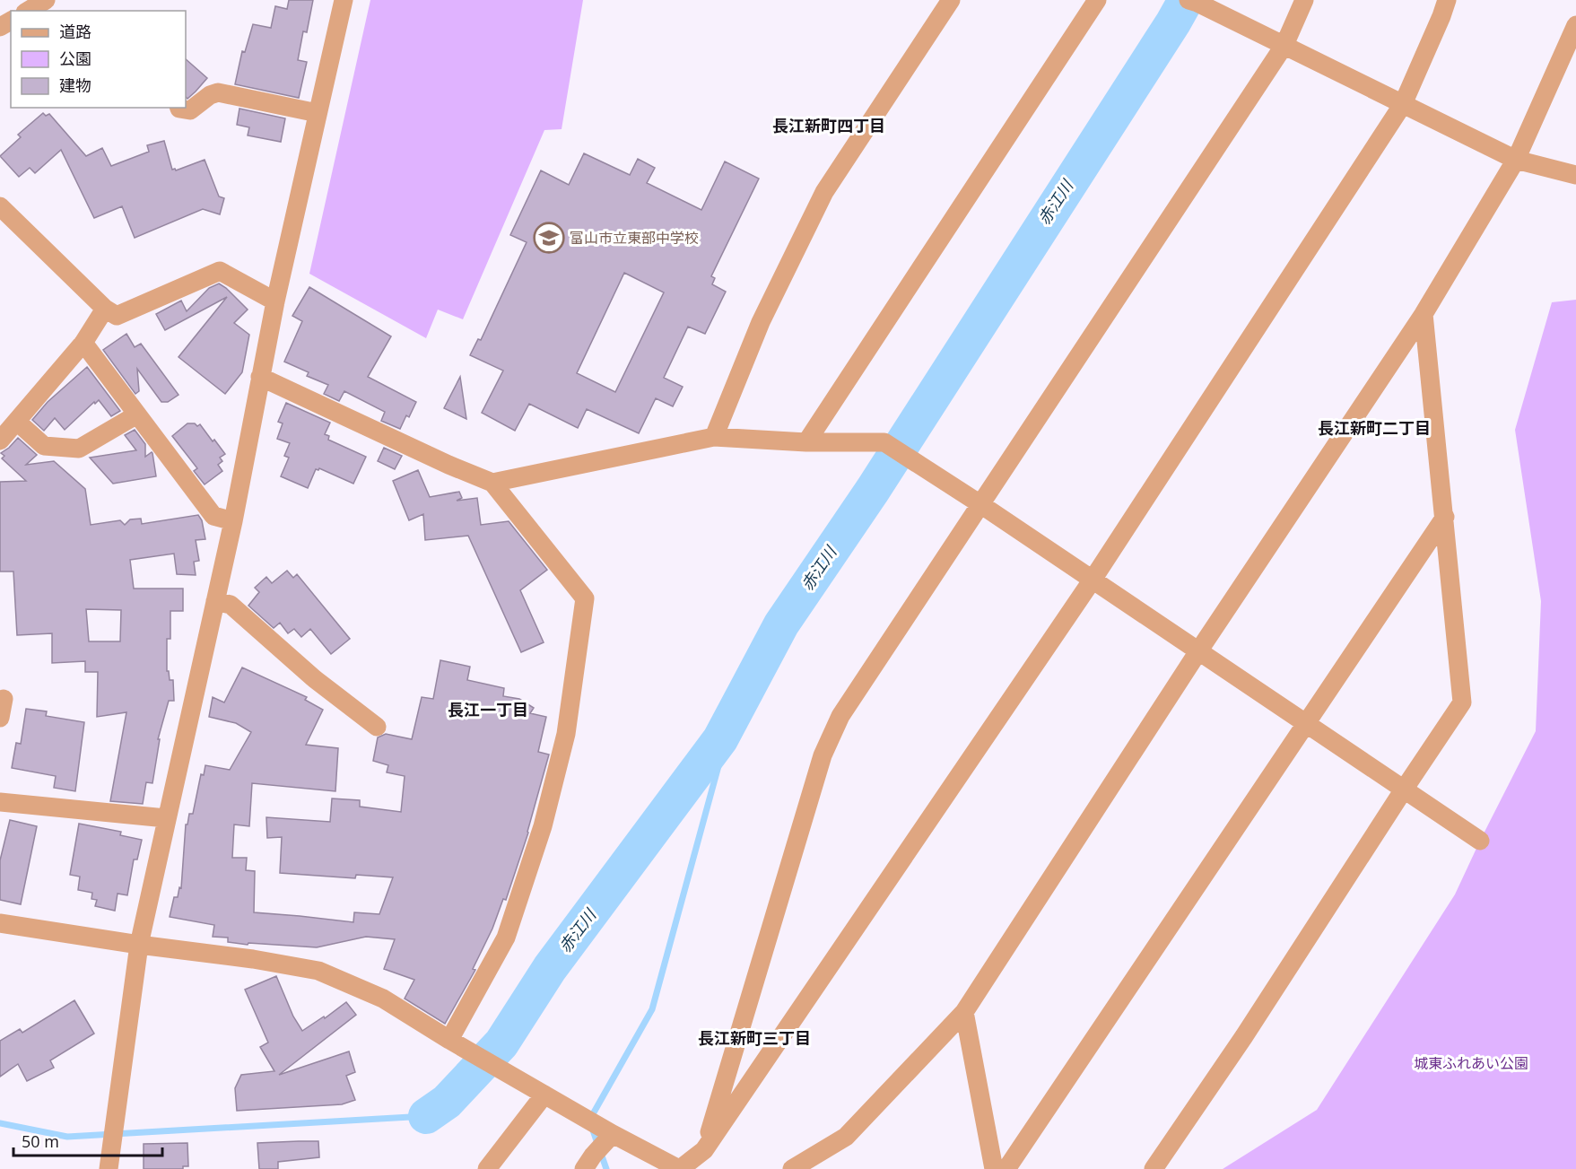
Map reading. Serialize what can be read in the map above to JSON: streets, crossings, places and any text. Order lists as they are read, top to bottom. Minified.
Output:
{"districts":["長江新町四丁目","長江新町二丁目","長江一丁目","長江新町三丁目"],"water":["赤江川"],"parks":["城東ふれあい公園"],"places":{"school or university":["富山市立東部中学校"]},"legend":["道路","公園","建物"],"scale_bar":"50 m"}
